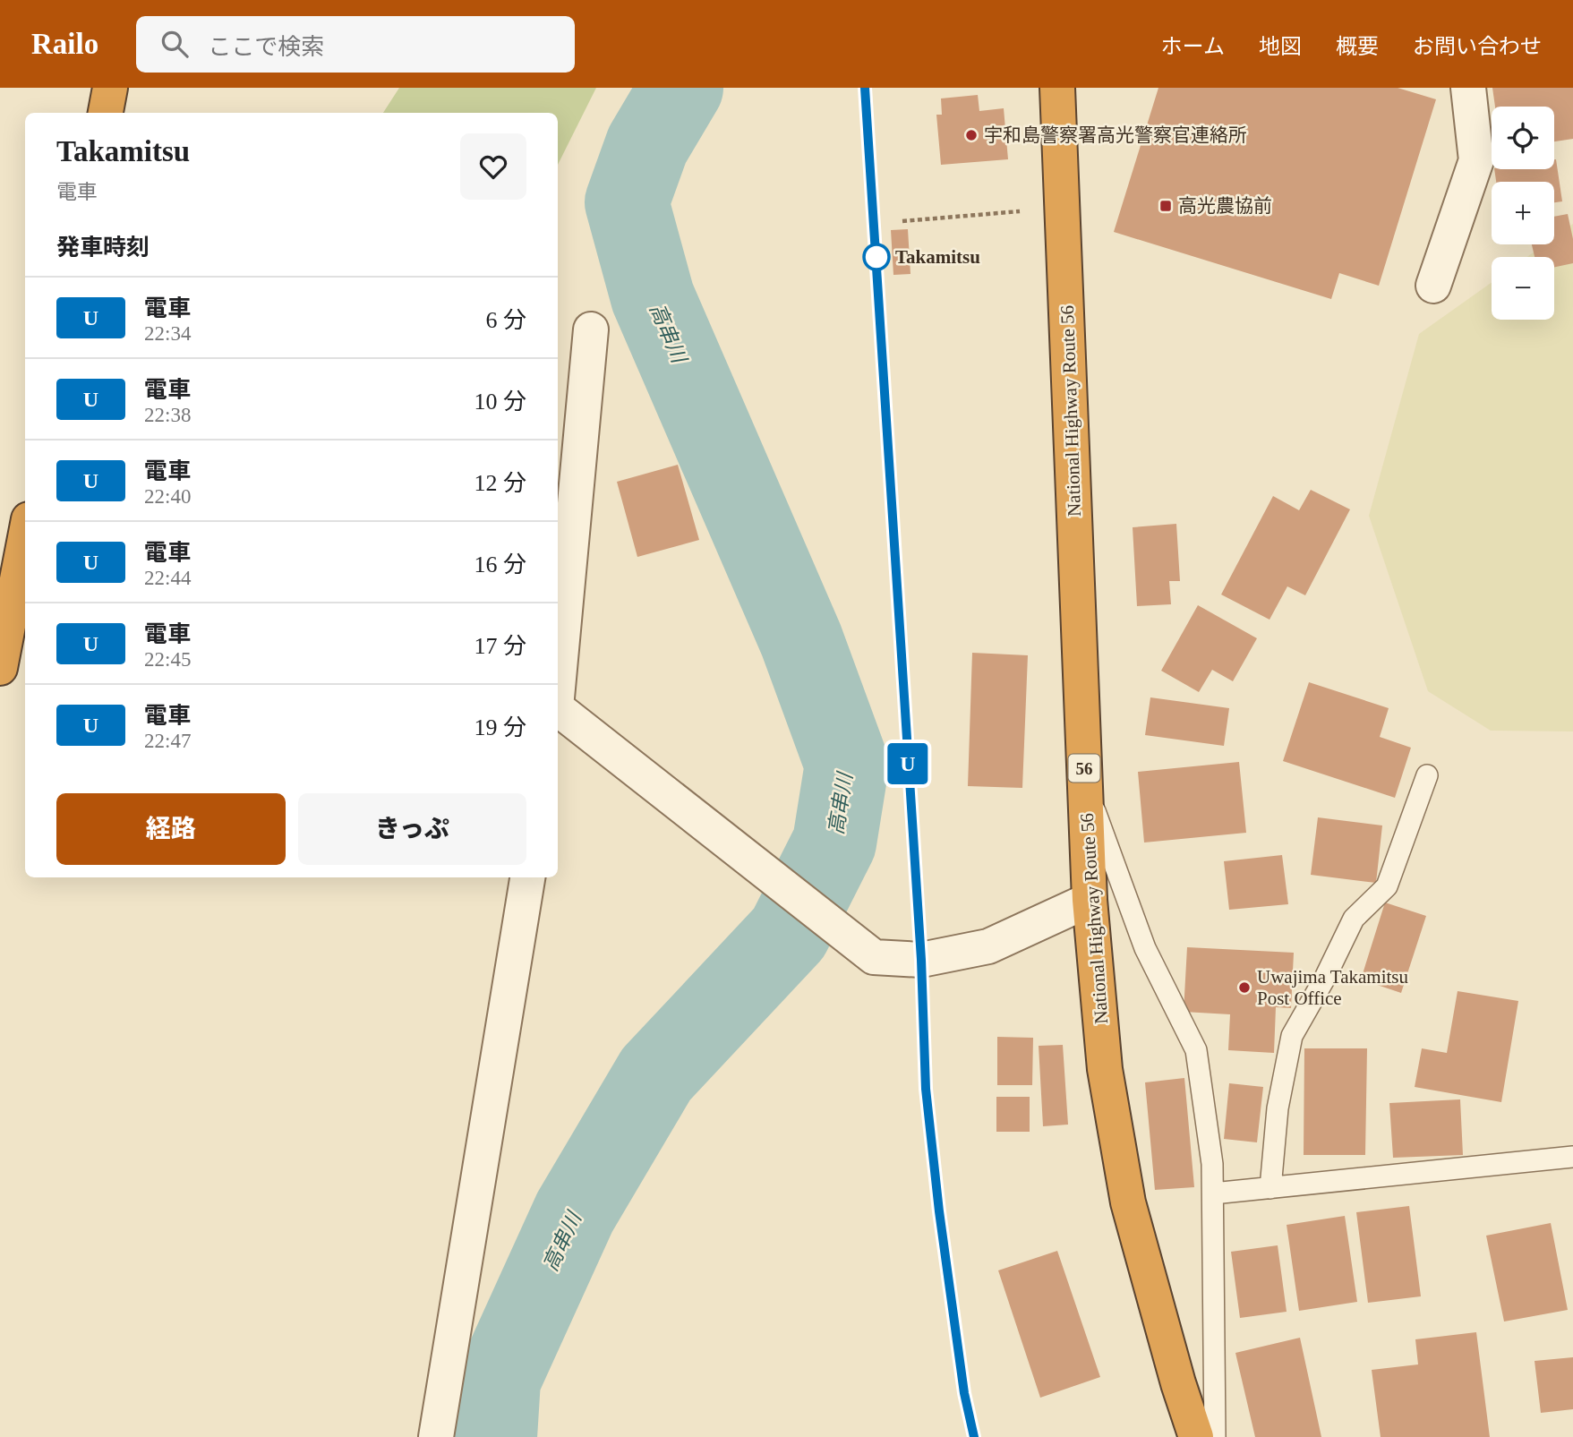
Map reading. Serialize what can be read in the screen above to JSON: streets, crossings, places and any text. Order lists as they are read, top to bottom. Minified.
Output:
{"streets":{"highway":["National Highway Route 56","56"]},"water":["高串川"],"places":{"other":["宇和島警察署高光警察官連絡所","Takamitsu","Uwajima Takamitsu Post Office"],"transit":["高光農協前"]},"page":{"header":"Railo","search":"ここで検索","nav":["ホーム","地図","概要","お問い合わせ"],"on_map":"U","map_buttons":["+","−"],"heading":[["Takamitsu","電車"],"発車時刻"],"list":[{"mark":"U","name":"電車","note":"22:34","value":"6 分"},{"mark":"U","name":"電車","note":"22:38","value":"10 分"},{"mark":"U","name":"電車","note":"22:40","value":"12 分"},{"mark":"U","name":"電車","note":"22:44","value":"16 分"},{"mark":"U","name":"電車","note":"22:45","value":"17 分"},{"mark":"U","name":"電車","note":"22:47","value":"19 分"}],"buttons":["経路","きっぷ"]}}
